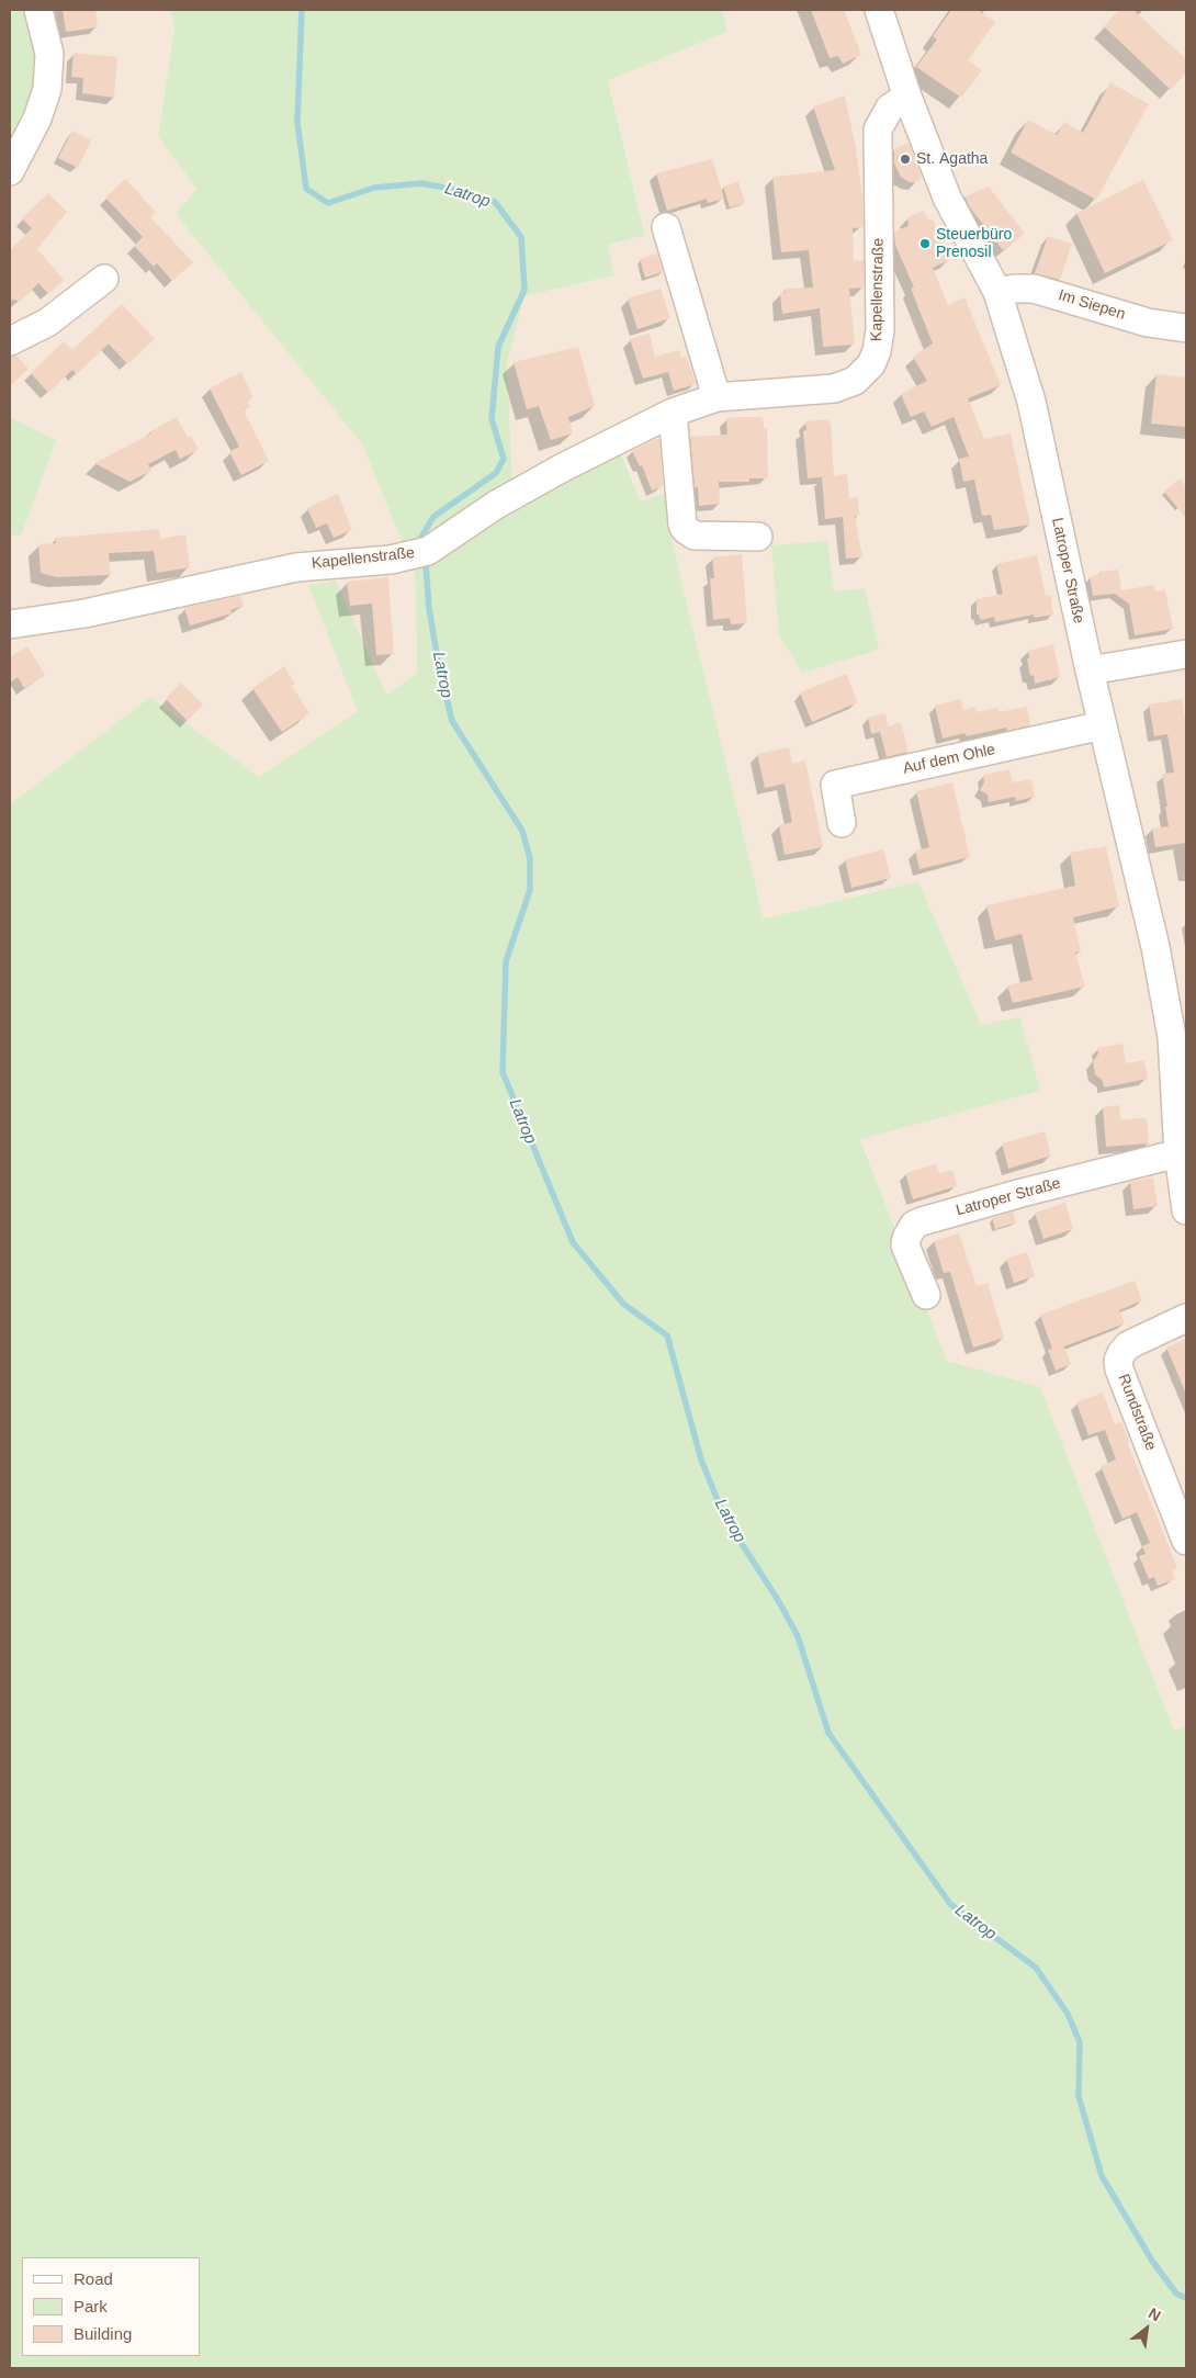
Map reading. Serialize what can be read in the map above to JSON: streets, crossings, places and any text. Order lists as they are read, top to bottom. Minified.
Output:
{"streets":{"street":["Kapellenstraße","Im Siepen","Latroper Straße","Auf dem Ohle","Rundstraße"]},"crossings":[["Kapellenstraße","Latroper Straße"],["Im Siepen","Latroper Straße"],["Latroper Straße","Auf dem Ohle"]],"water":["Latrop"],"places":["St. Agatha","Steuerbüro Prenosil"],"legend":["Road","Park","Building"],"north":"top right"}
